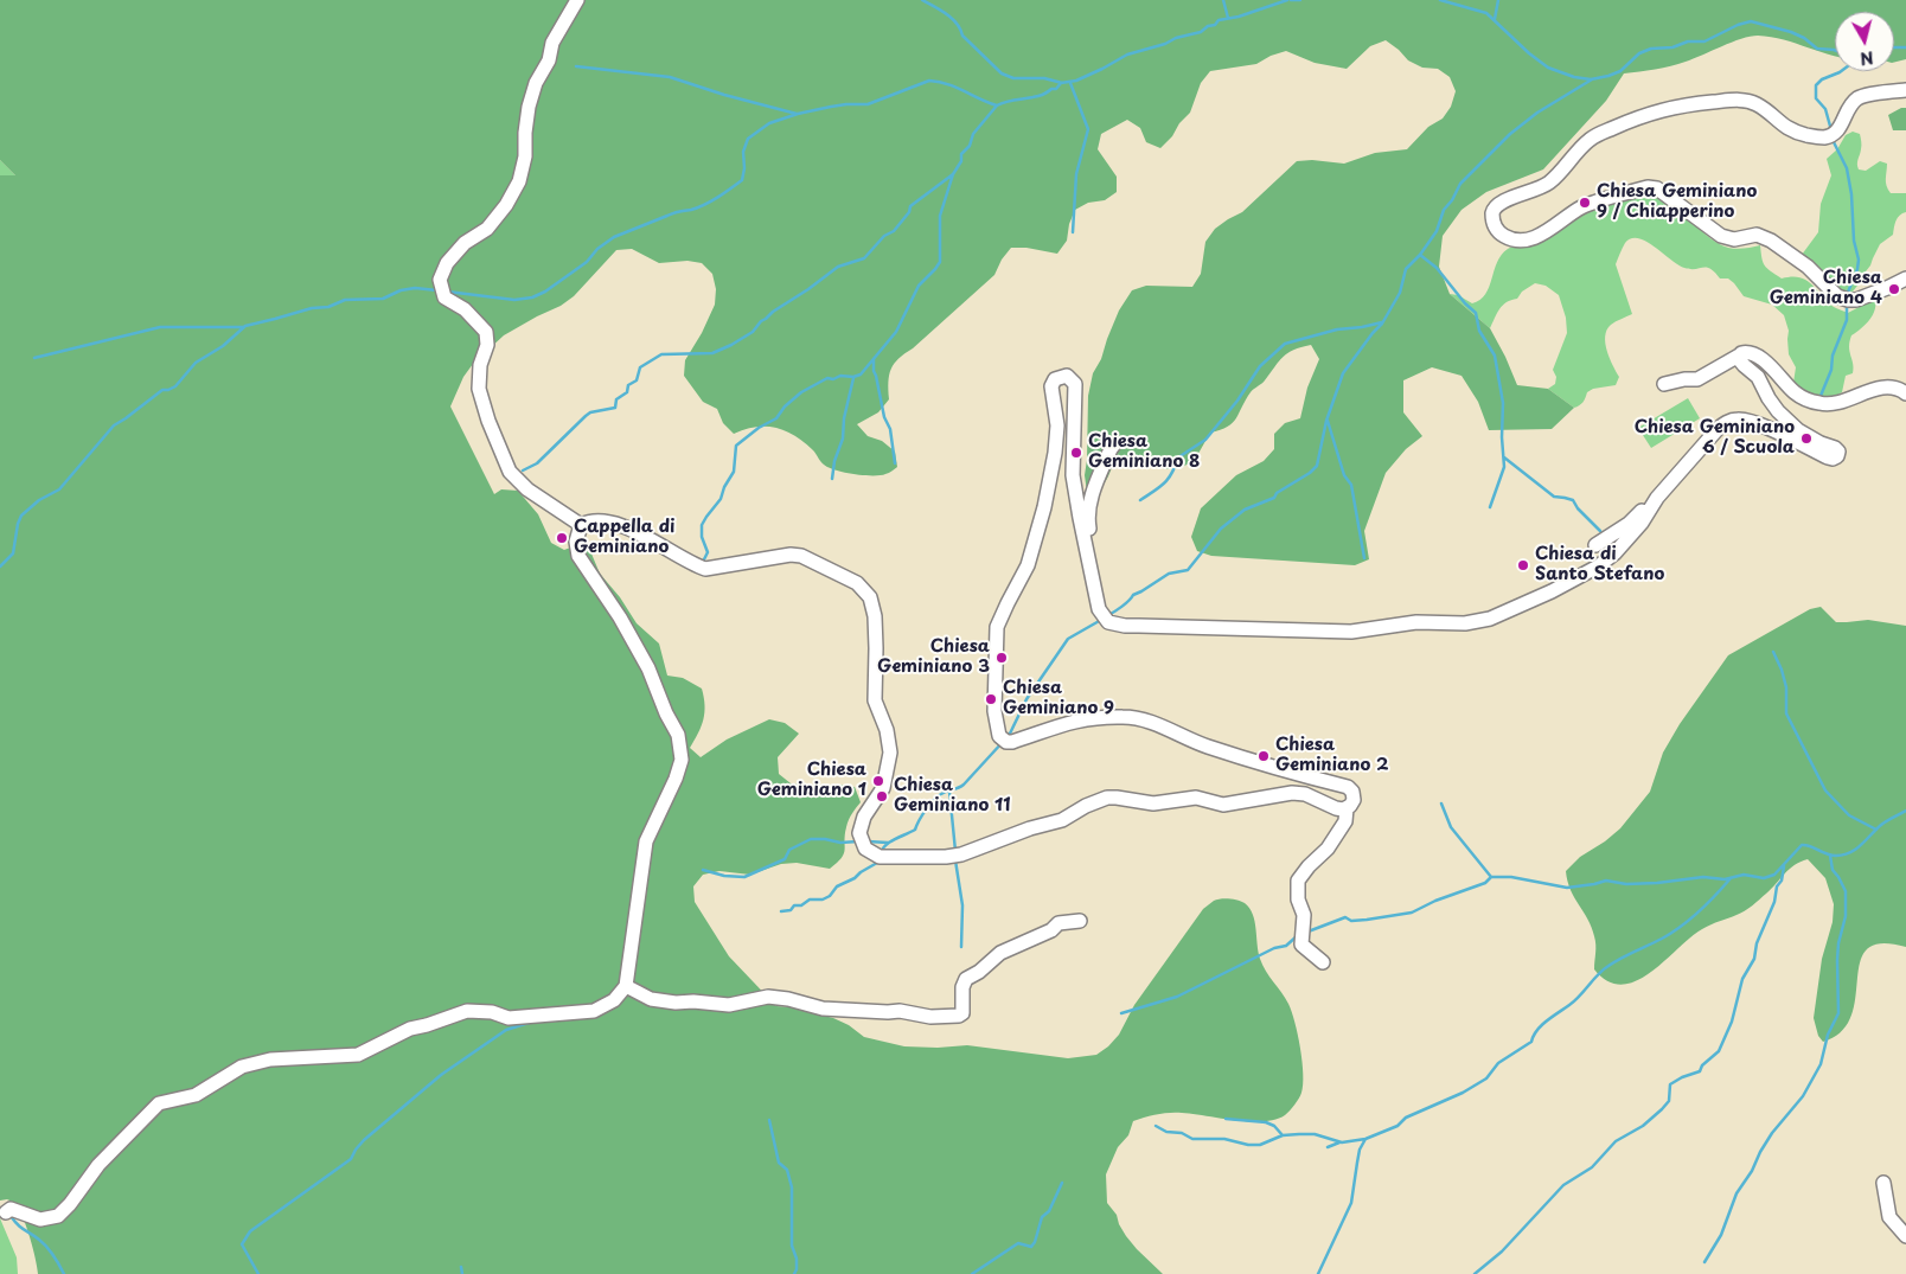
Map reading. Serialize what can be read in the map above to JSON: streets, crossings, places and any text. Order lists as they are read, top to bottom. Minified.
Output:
{"places":["Chiesa Geminiano 9 / Chiapperino","Chiesa Geminiano 4","Chiesa Geminiano 6 / Scuola","Chiesa Geminiano 8","Cappella di Geminiano","Chiesa di Santo Stefano","Chiesa Geminiano 3","Chiesa Geminiano 9","Chiesa Geminiano 2","Chiesa Geminiano 1","Chiesa Geminiano 11"],"north":"bottom"}
